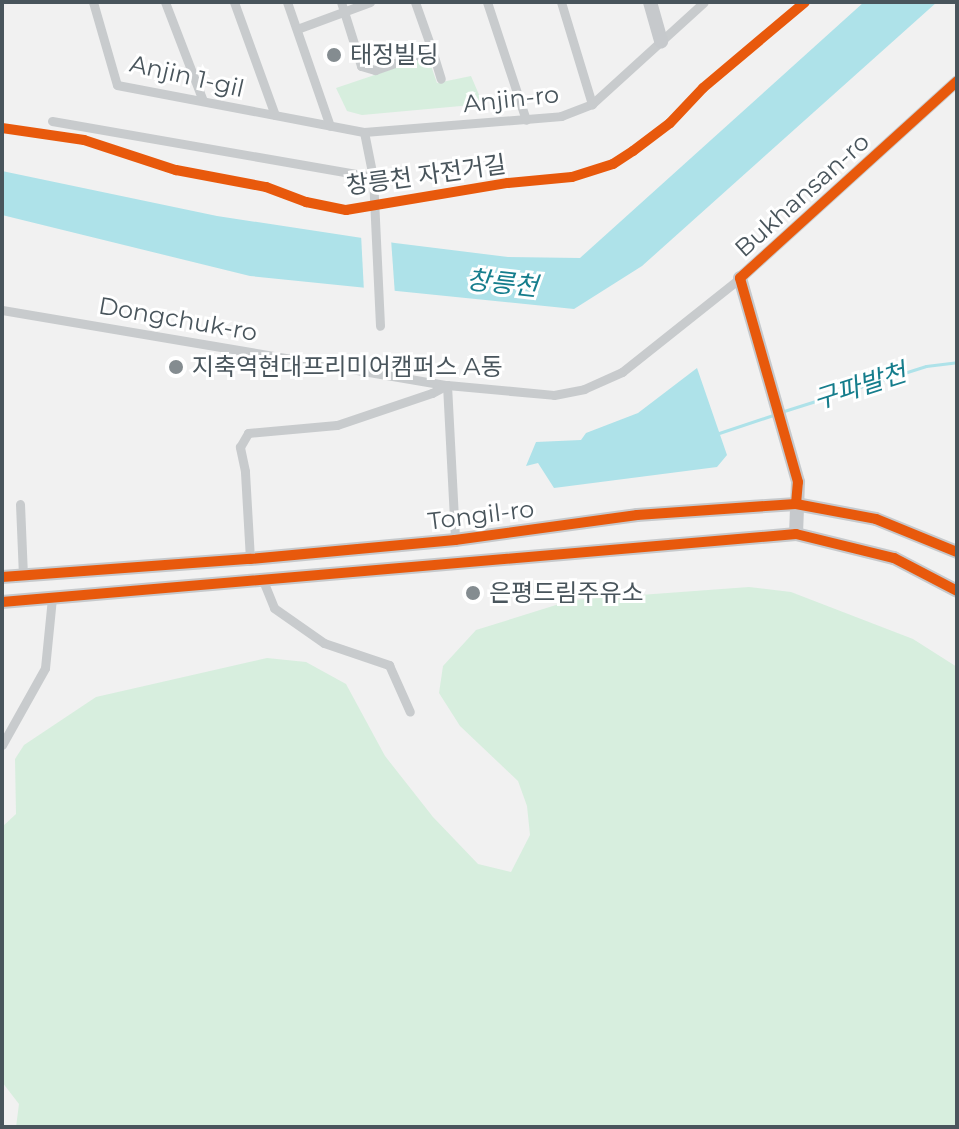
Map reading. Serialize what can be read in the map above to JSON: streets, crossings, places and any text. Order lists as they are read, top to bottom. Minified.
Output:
{"streets":{"main road":["Bukhansan-ro","Tongil-ro"],"street":["Anjin 1-gil","Anjin-ro","Dongchuk-ro"],"cycle path":["창릉천 자전거길"]},"crossings":[["Anjin 1-gil","Anjin-ro"],["Bukhansan-ro","Dongchuk-ro"],["Bukhansan-ro","Tongil-ro"]],"water":["창릉천","구파발천"],"places":["태정빌딩","지축역현대프리미어캠퍼스 A동","은평드림주유소"]}
